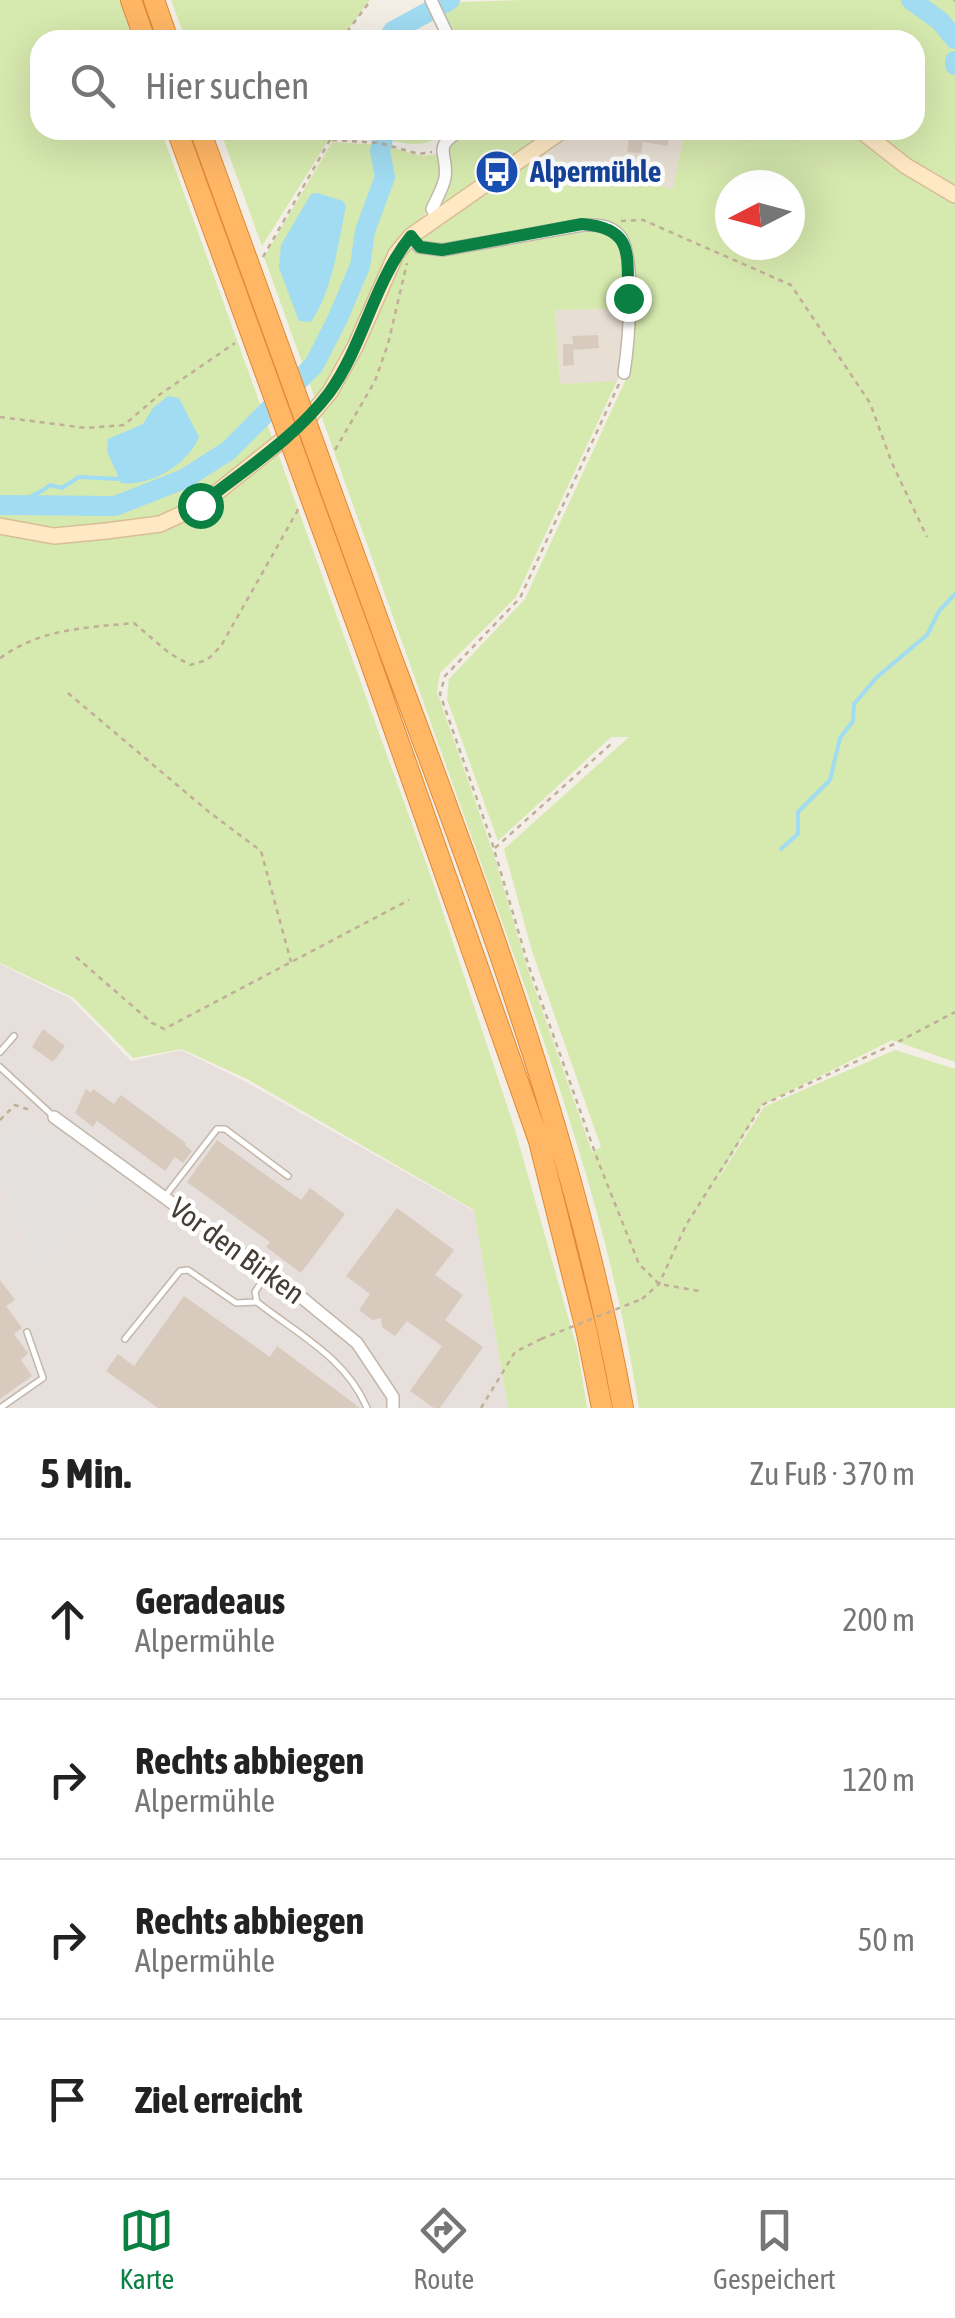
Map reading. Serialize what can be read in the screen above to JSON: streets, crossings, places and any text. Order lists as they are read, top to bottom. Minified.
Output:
{"streets":{"street":["Vor den Birken"]},"places":{"bus stop":["Alpermühle"]},"north":"left","page":{"search":"Hier suchen","heading":["5 Min.","Zu Fuß · 370 m"],"list":[["Geradeaus","Alpermühle","200 m"],["Rechts abbiegen","Alpermühle","120 m"],["Rechts abbiegen","Alpermühle","50 m"],"Ziel erreicht"],"nav":["Karte","Route","Gespeichert"]}}
